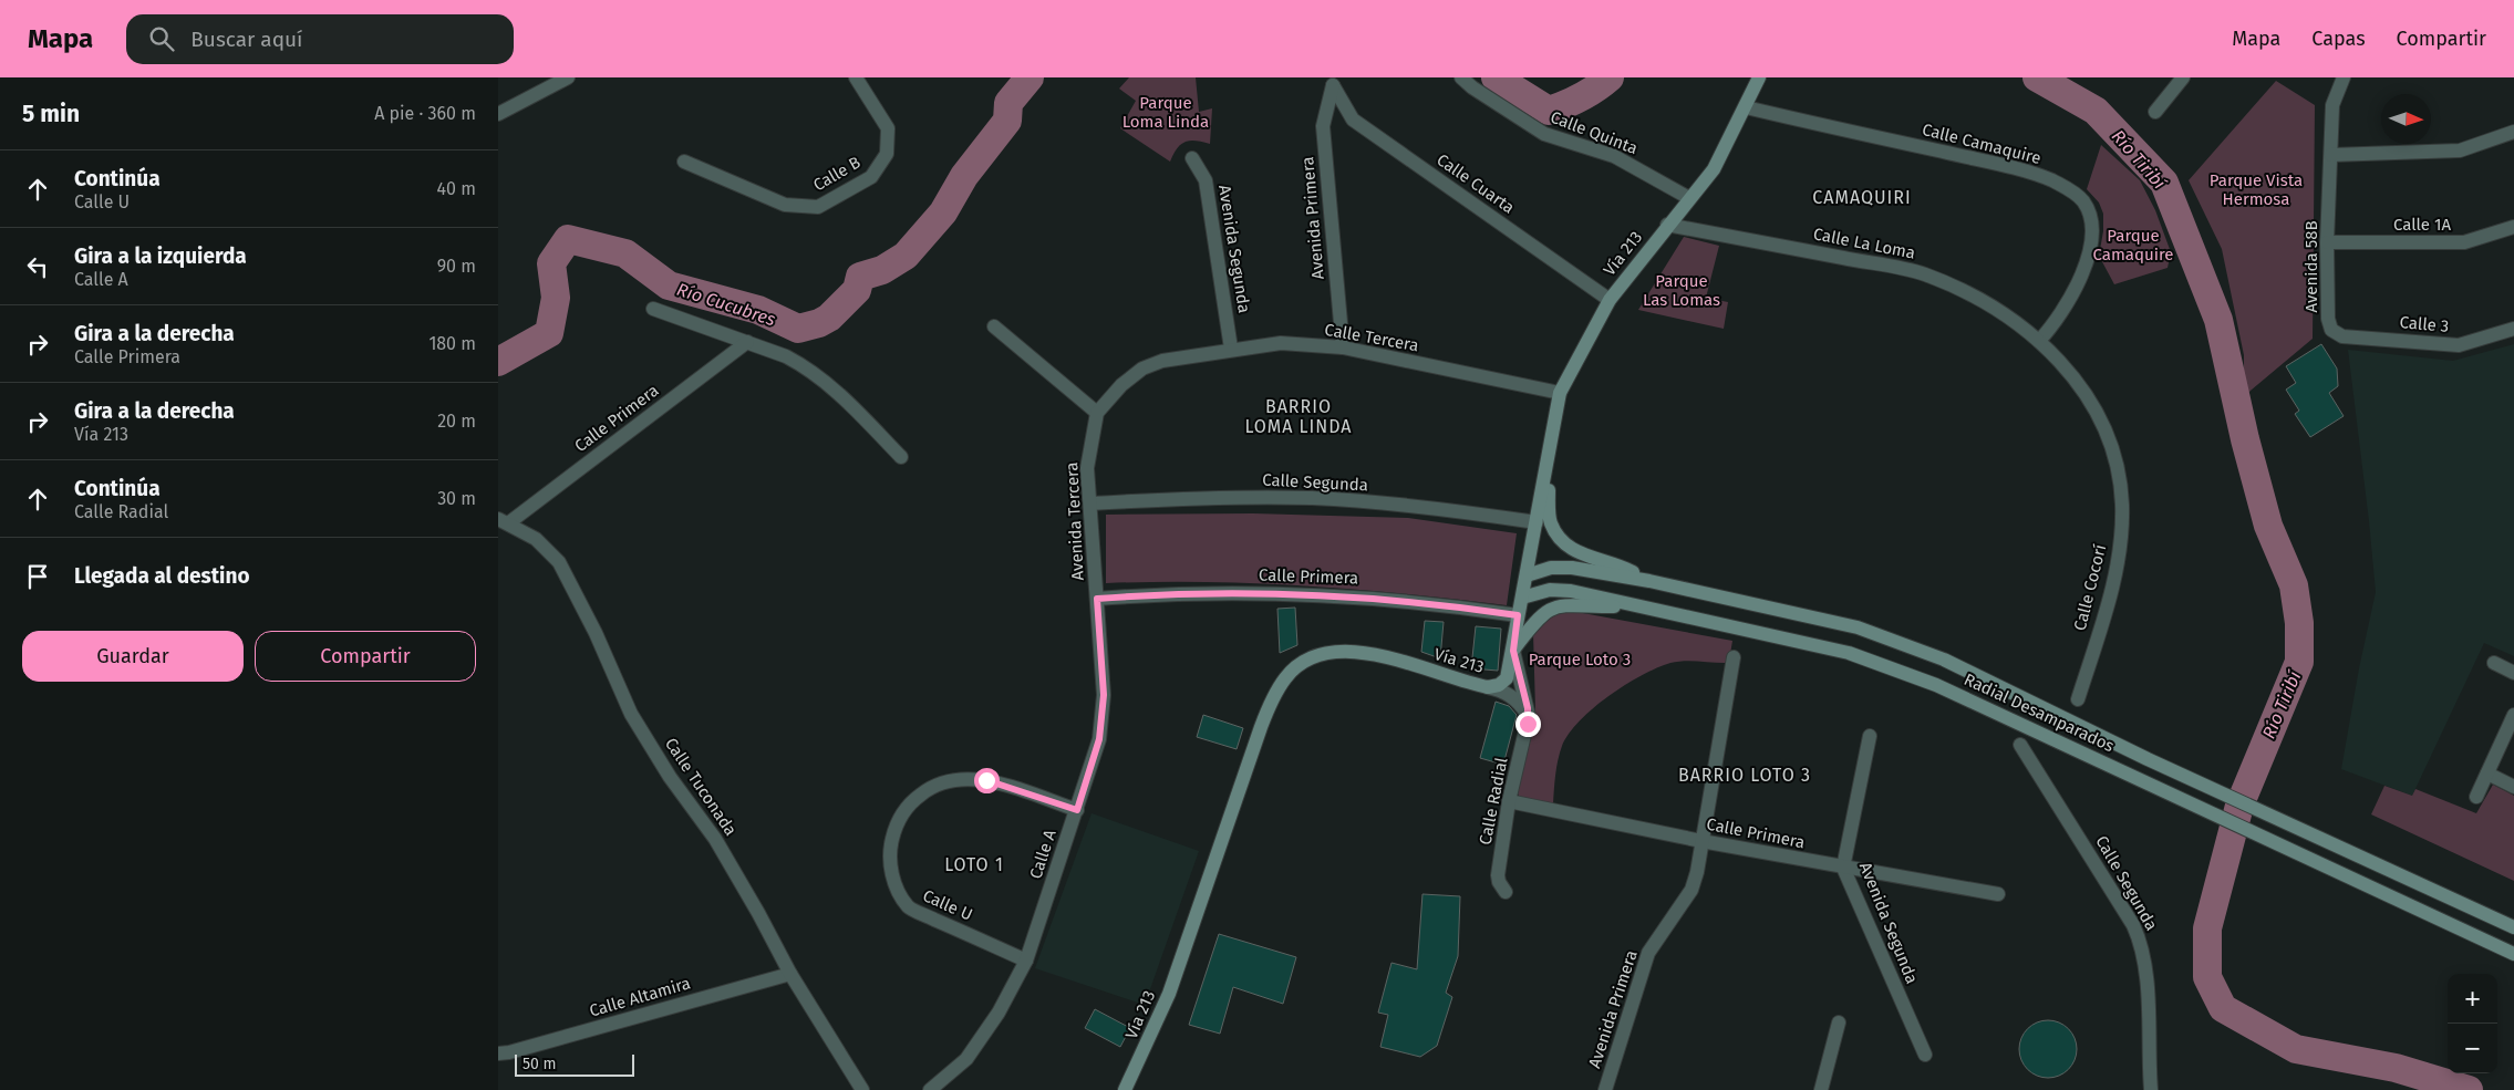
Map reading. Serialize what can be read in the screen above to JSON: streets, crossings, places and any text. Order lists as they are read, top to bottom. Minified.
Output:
{"streets":{"main road":["Vía 213","Radial Desamparados"],"street":["Calle Quinta","Calle Camaquire","Calle B","Calle Cuarta","Avenida Primera","Calle 1A","Calle La Loma","Avenida Segunda","Avenida 58B","Calle 3","Calle Tercera","Calle Primera","Calle Segunda","Avenida Tercera","Calle Cocorí","Calle Tuconada","Calle Radial","Calle A","Calle U","Calle Altamira"]},"crossings":[["Calle Quinta","Vía 213"],["Calle Camaquire","Calle La Loma"],["Calle Camaquire","Vía 213"],["Calle Camaquire","Calle Cocorí"],["Calle Cuarta","Avenida Primera"],["Calle Cuarta","Vía 213"],["Avenida Primera","Calle Tercera"],["Avenida Primera","Calle Primera"],["Calle 1A","Avenida 58B"],["Calle La Loma","Vía 213"],["Calle La Loma","Calle Cocorí"],["Avenida Segunda","Calle Tercera"],["Avenida Segunda","Calle Primera"],["Vía 213","Calle Tercera"],["Vía 213","Calle Primera"],["Vía 213","Calle Segunda"],["Vía 213","Radial Desamparados"],["Vía 213","Calle Radial"],["Avenida 58B","Calle 3"],["Calle Tercera","Avenida Tercera"],["Calle Primera","Avenida Tercera"],["Calle Primera","Calle Tuconada"],["Calle Primera","Calle Radial"],["Calle Primera","Calle A"],["Calle Segunda","Avenida Tercera"],["Avenida Tercera","Calle A"],["Calle Tuconada","Calle Altamira"],["Calle A","Calle U"]],"districts":["CAMAQUIRI","BARRIO LOMA LINDA","BARRIO LOTO 3","LOTO 1"],"water":["Río Tiribí","Río Cucubres"],"parks":["Parque Loma Linda","Parque Vista Hermosa","Parque Camaquire","Parque Las Lomas","Parque Loto 3"],"scale_bar":"50 m","north":"right","page":{"header":"Mapa","search":"Buscar aquí","nav":["Mapa","Capas","Compartir"],"heading":["5 min","A pie · 360 m"],"list":[["Continúa","Calle U","40 m"],["Gira a la izquierda","Calle A","90 m"],["Gira a la derecha","Calle Primera","180 m"],["Gira a la derecha","Vía 213","20 m"],["Continúa","Calle Radial","30 m"],"Llegada al destino"],"buttons":["Guardar","Compartir"],"map_buttons":["+","−"],"scale":"50 m"}}
